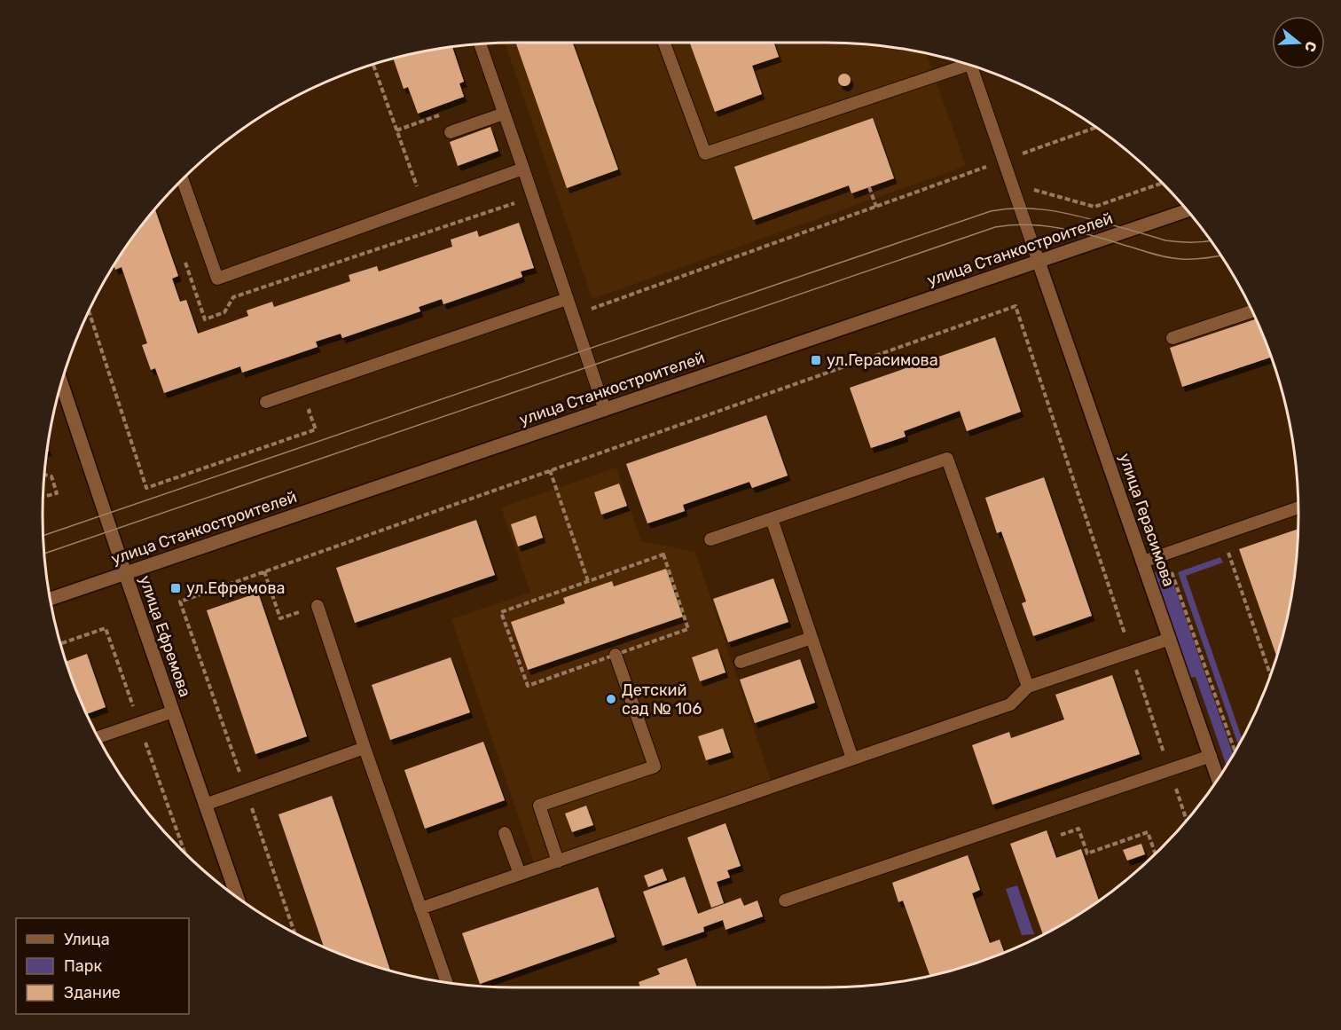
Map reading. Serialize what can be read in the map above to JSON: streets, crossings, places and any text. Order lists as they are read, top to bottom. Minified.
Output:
{"streets":{"street":["улица Станкостроителей","улица Герасимова","улица Ефремова"]},"crossings":[["улица Станкостроителей","улица Герасимова"],["улица Станкостроителей","улица Ефремова"]],"places":{"transit":["ул.Герасимова","ул.Ефремова"],"other":["Детский сад № 106"]},"legend":["Улица","Парк","Здание"],"north":"right"}
